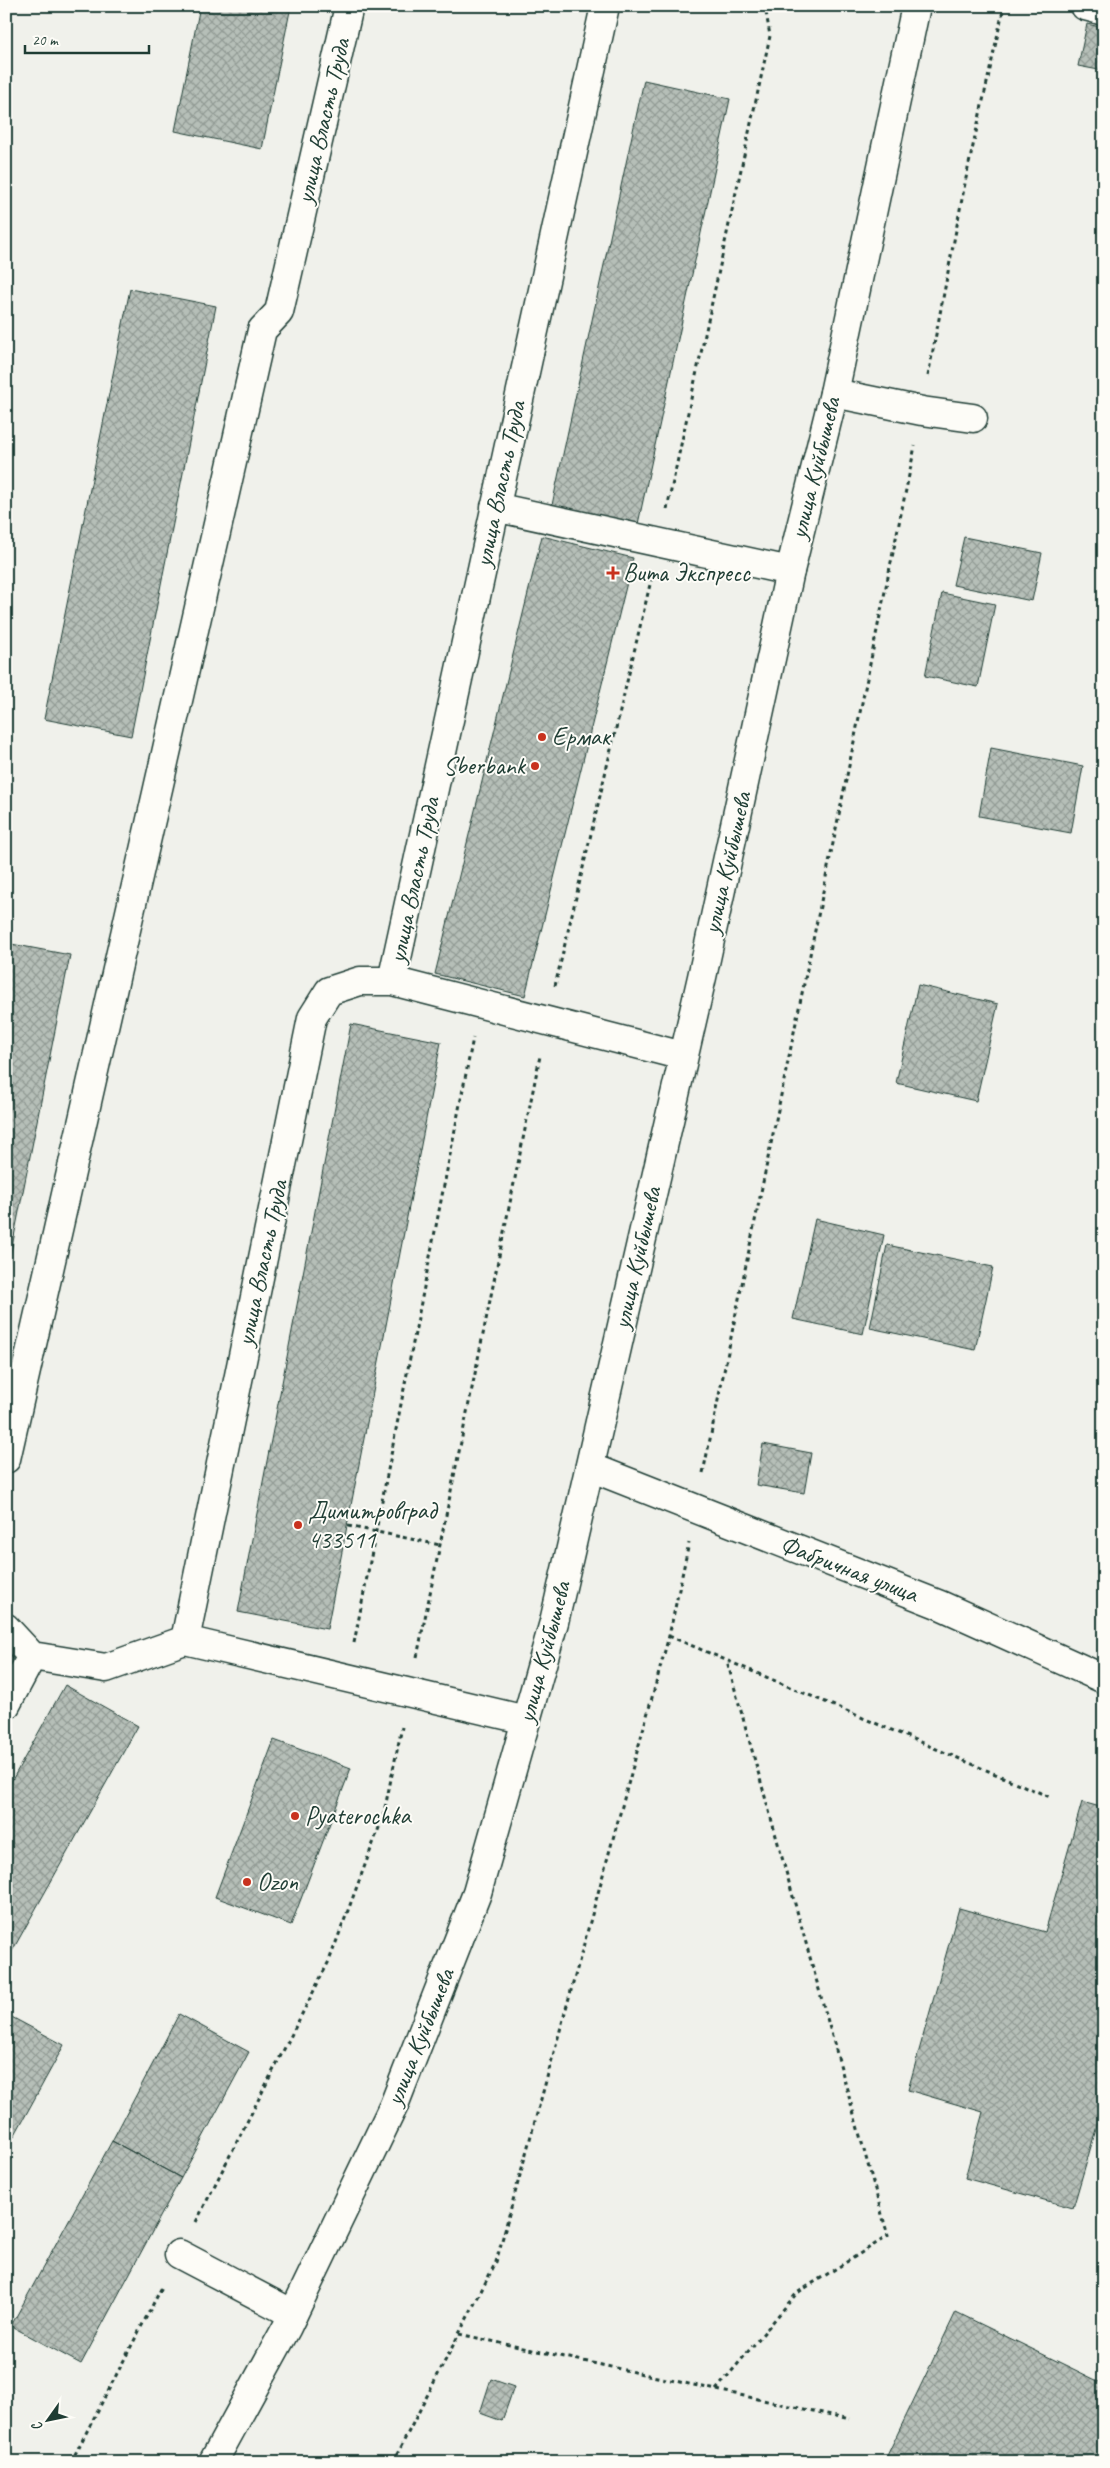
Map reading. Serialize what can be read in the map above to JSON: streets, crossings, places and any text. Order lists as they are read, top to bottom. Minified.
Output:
{"streets":{"street":["улица Власть Труда","улица Куйбышева","Фабричная улица"]},"crossings":[["улица Куйбышева","Фабричная улица"]],"places":{"health":["Вита Экспресс"],"other":["Ермак","Sberbank","Димитровград 433511","Pyaterochka","Ozon"]},"scale_bar":"20 m","north":"bottom left"}
